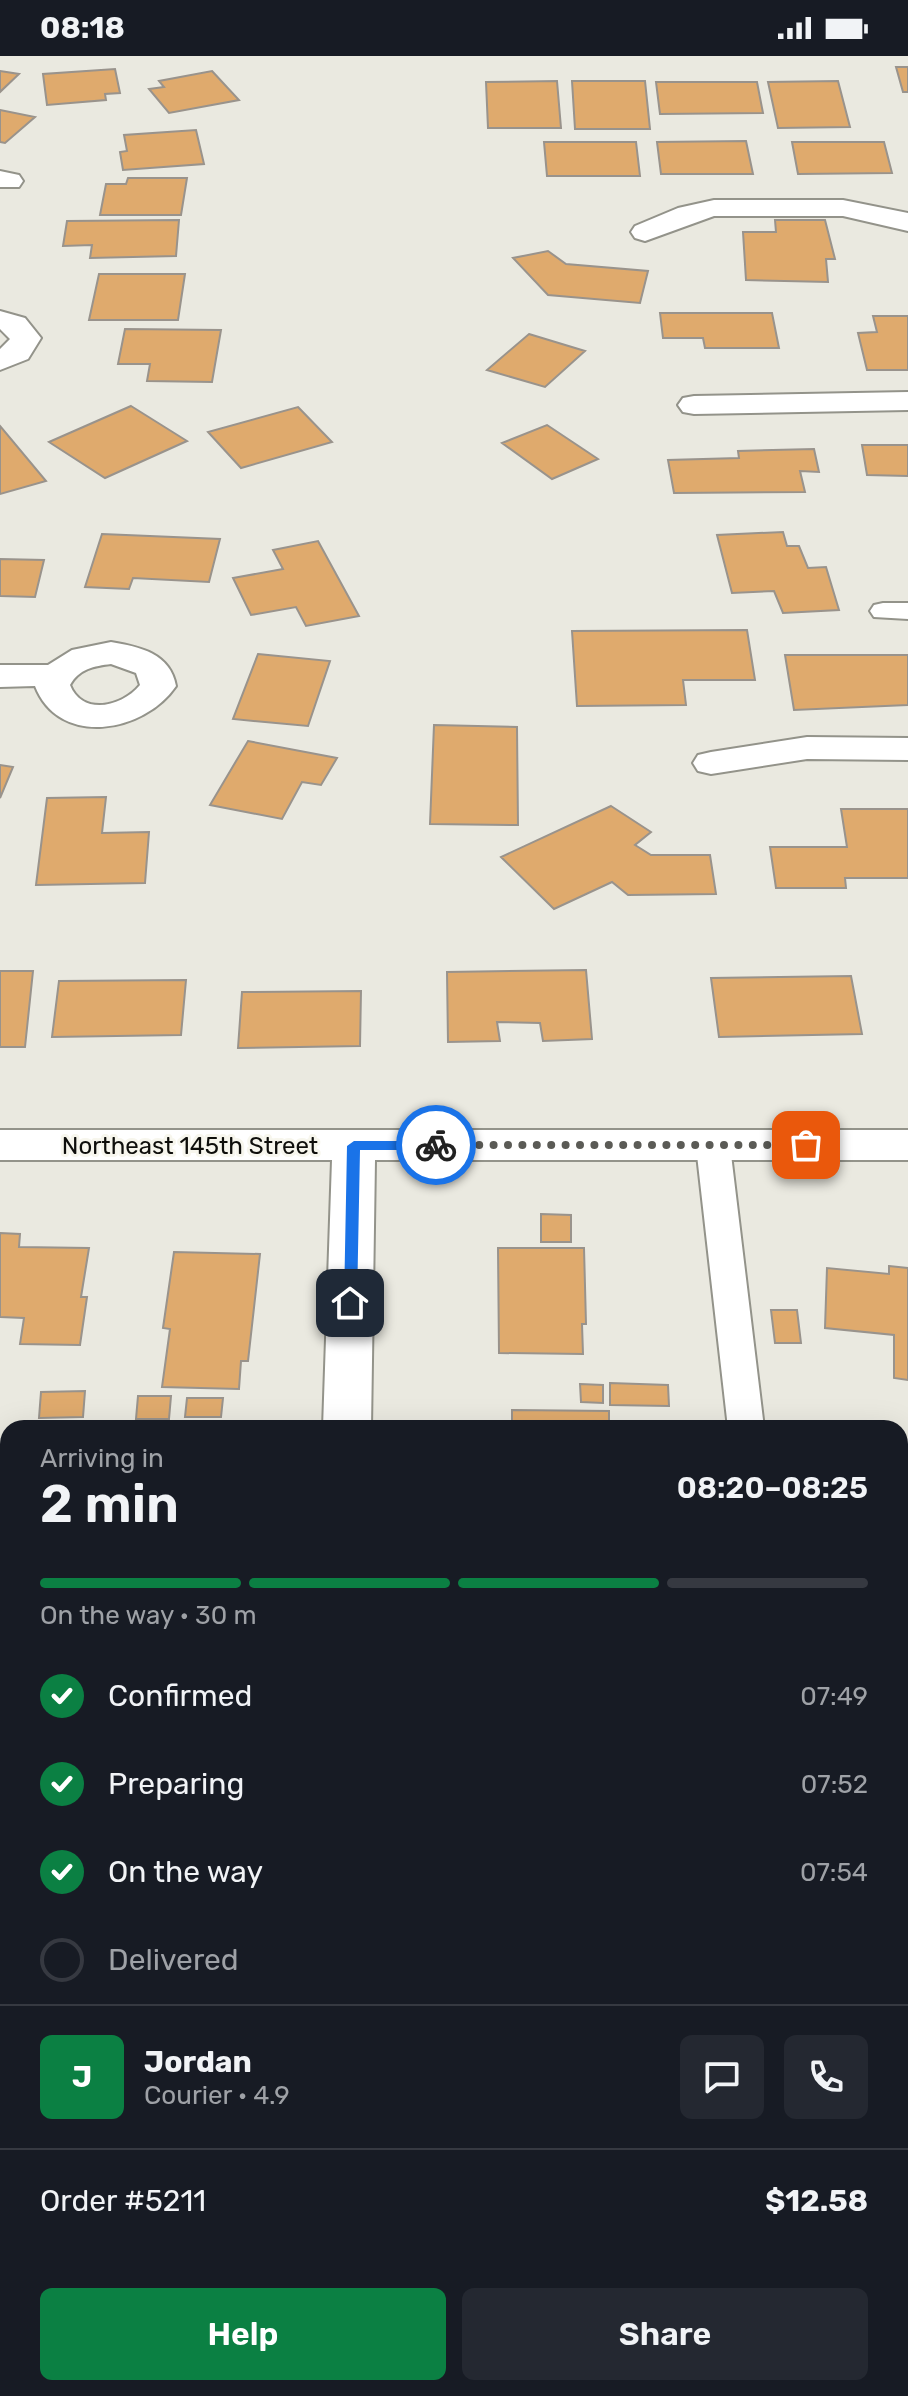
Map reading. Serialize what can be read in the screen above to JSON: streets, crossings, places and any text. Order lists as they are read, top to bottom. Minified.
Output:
{"streets":{"street":["Northeast 145th Street"]},"page":{"status":"08:18","heading":["2 min","Arriving in","08:20–08:25"],"panel":["Jordan","Courier · 4.9","Order #5211","$12.58"],"bar":"On the way · 30 m","list":[["Confirmed","07:49"],["Preparing","07:52"],["On the way","07:54"],"Delivered"],"round":"J","buttons":["Help","Share"]}}
